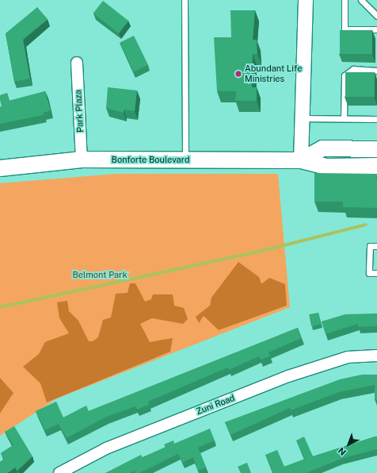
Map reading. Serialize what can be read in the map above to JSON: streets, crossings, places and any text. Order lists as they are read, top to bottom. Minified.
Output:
{"streets":{"main road":["Bonforte Boulevard"],"street":["Park Plaza","Zuni Road"]},"crossings":[["Park Plaza","Bonforte Boulevard"]],"parks":["Belmont Park"],"places":["Abundant Life Ministries"],"north":"bottom left"}
